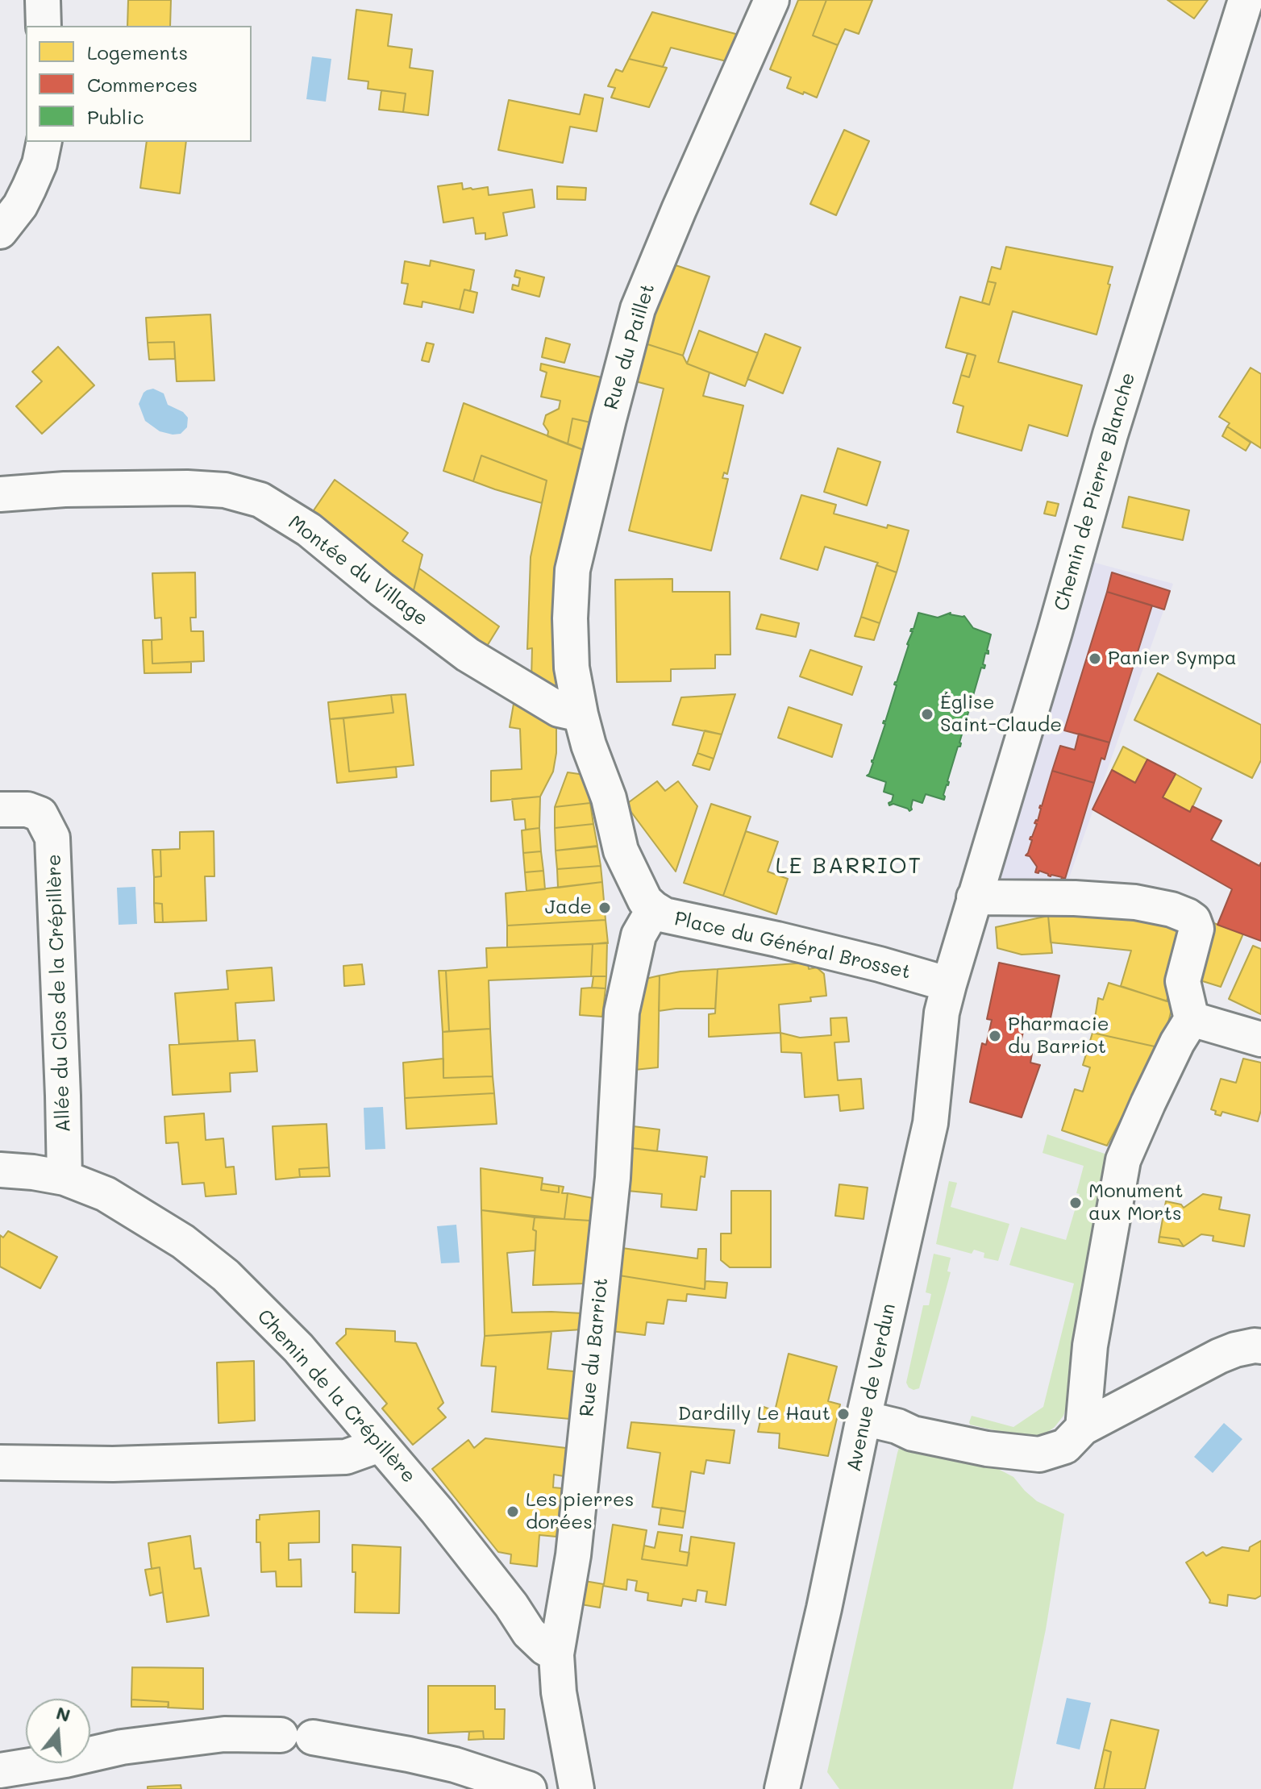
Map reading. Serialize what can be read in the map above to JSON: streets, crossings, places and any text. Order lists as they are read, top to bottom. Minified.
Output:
{"streets":{"street":["Rue du Paillet","Chemin de Pierre Blanche","Montée du Village","Place du Général Brosset","Allée du Clos de la Crépillère","Rue du Barriot","Avenue de Verdun","Chemin de la Crépillère"]},"crossings":[["Rue du Paillet","Montée du Village"],["Rue du Paillet","Place du Général Brosset"],["Chemin de Pierre Blanche","Place du Général Brosset"],["Chemin de Pierre Blanche","Avenue de Verdun"],["Montée du Village","Place du Général Brosset"],["Place du Général Brosset","Rue du Barriot"],["Place du Général Brosset","Avenue de Verdun"],["Allée du Clos de la Crépillère","Chemin de la Crépillère"],["Rue du Barriot","Chemin de la Crépillère"]],"districts":["LE BARRIOT"],"places":["Panier Sympa","Église Saint-Claude","Jade","Pharmacie du Barriot","Monument aux Morts","Dardilly Le Haut","Les pierres dorées"],"legend":["Logements","Commerces","Public"],"north":"top"}
